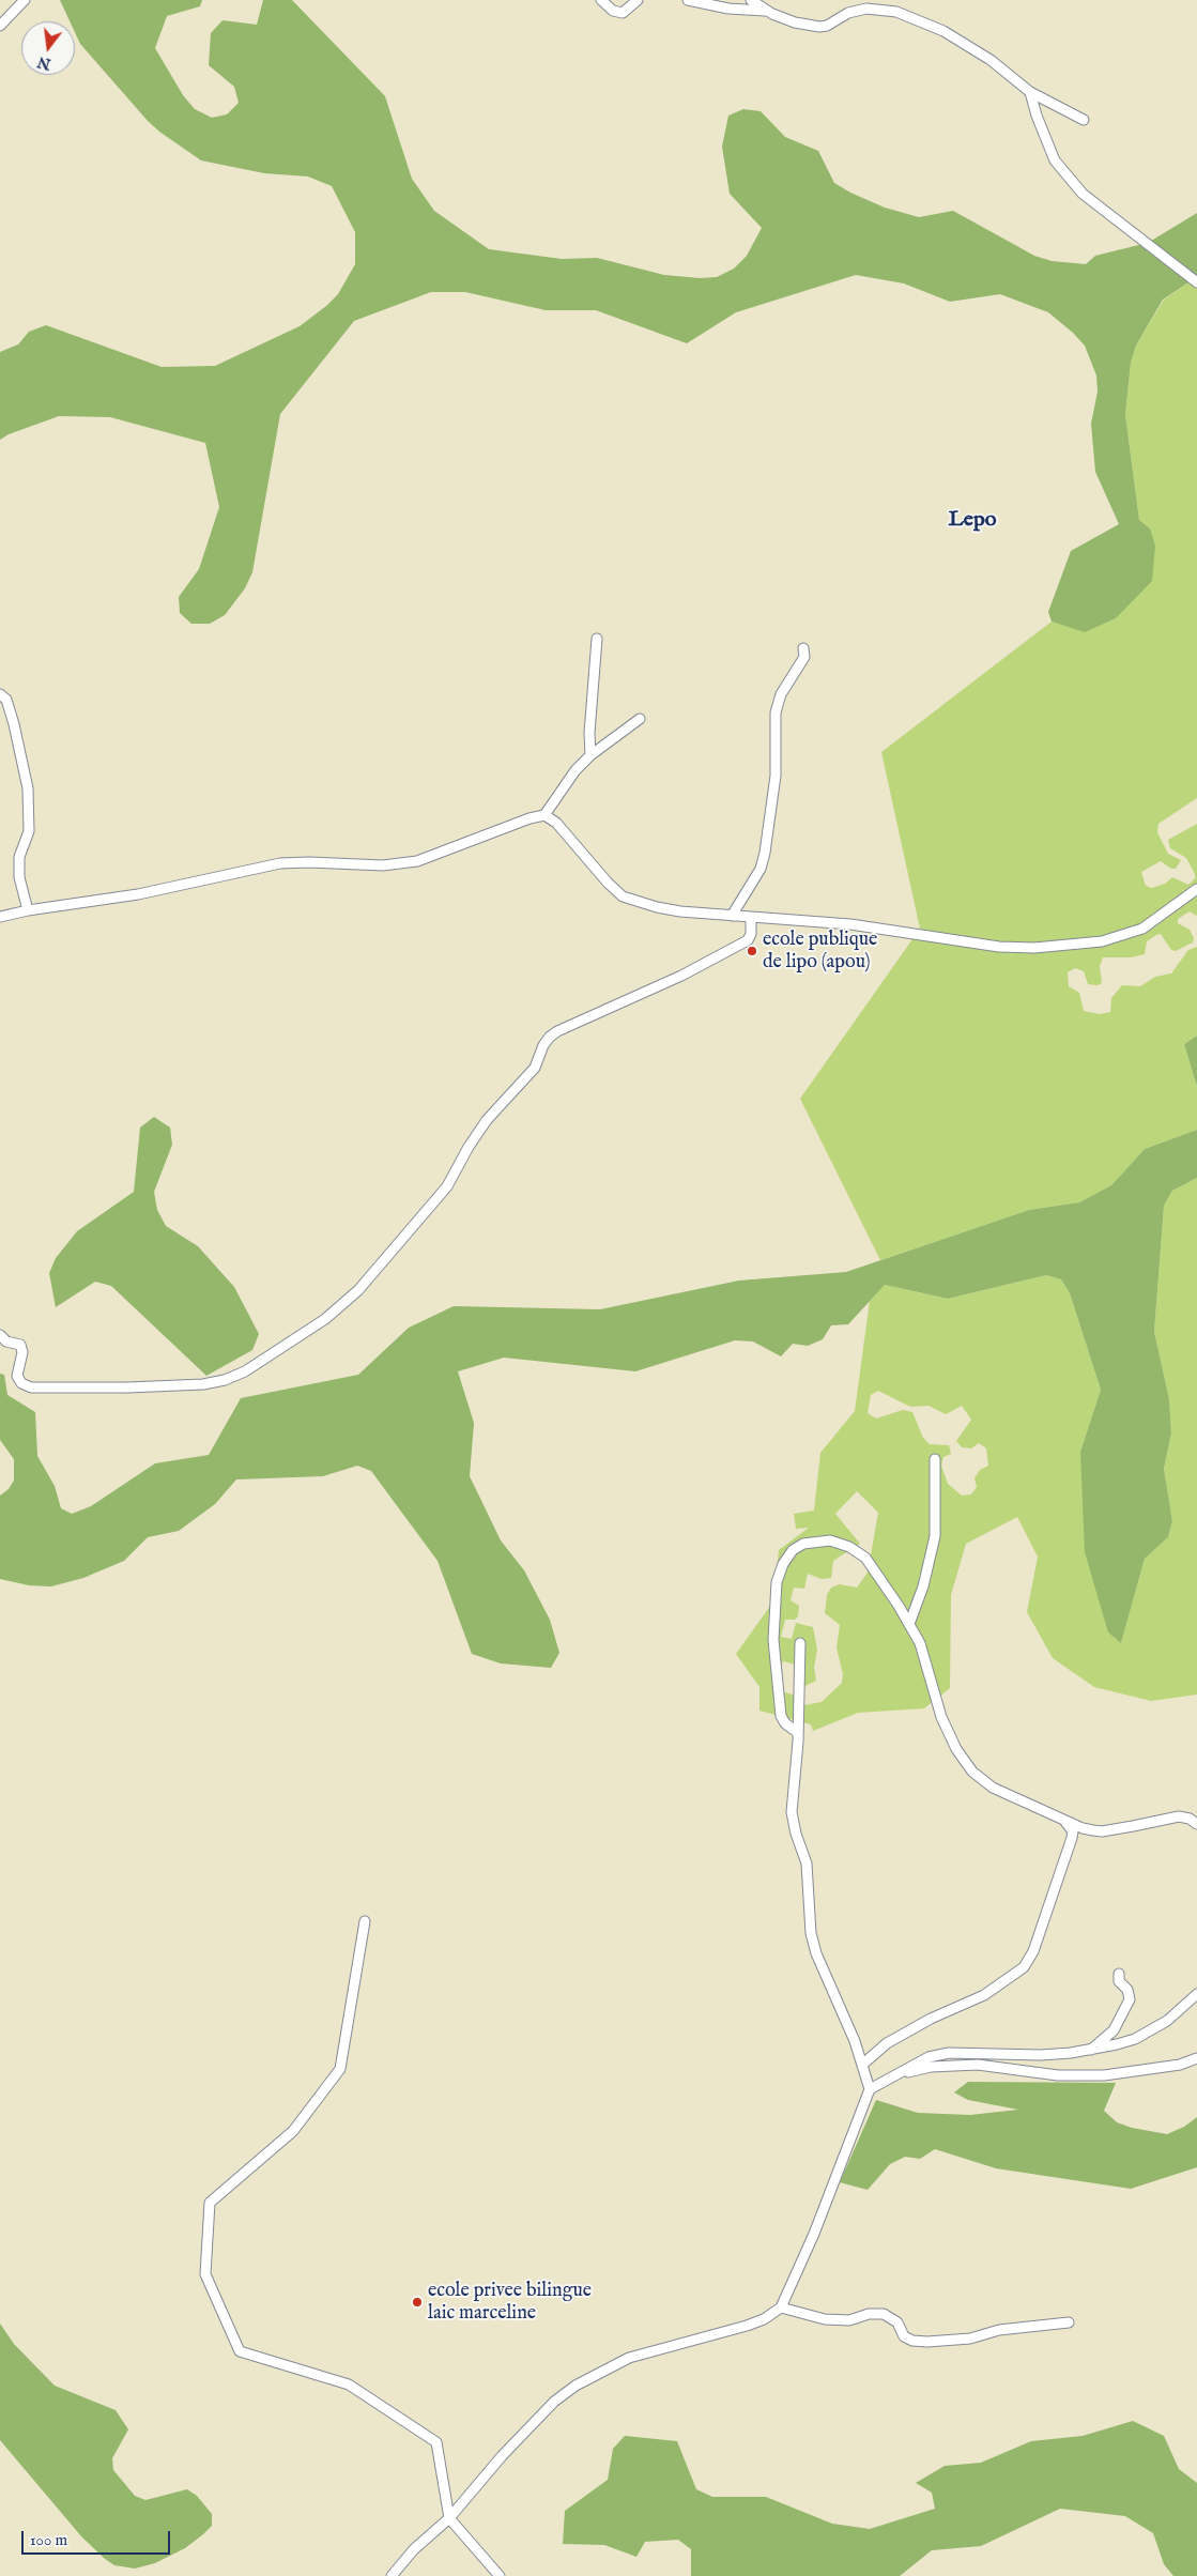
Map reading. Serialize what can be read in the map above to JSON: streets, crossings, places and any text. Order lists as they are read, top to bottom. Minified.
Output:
{"districts":["Lepo"],"places":["ecole publique de lipo (apou)","ecole privee bilingue laic marceline"],"scale_bar":"100 m","north":"bottom"}
